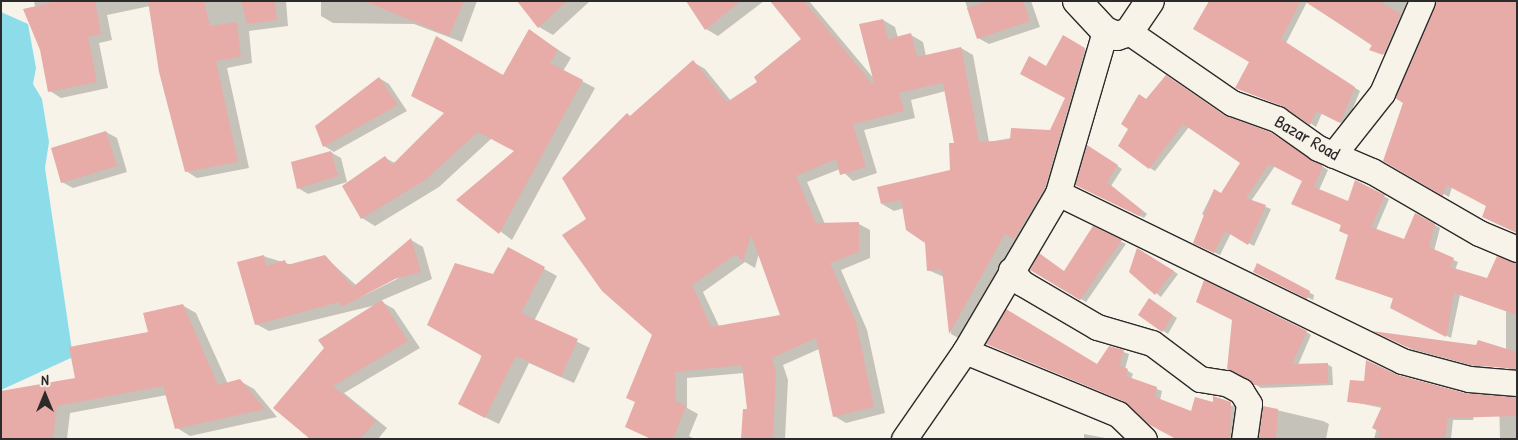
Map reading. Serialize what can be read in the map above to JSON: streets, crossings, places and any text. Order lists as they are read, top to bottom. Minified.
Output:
{"streets":{"street":["Bazar Road"]},"north":"top"}
